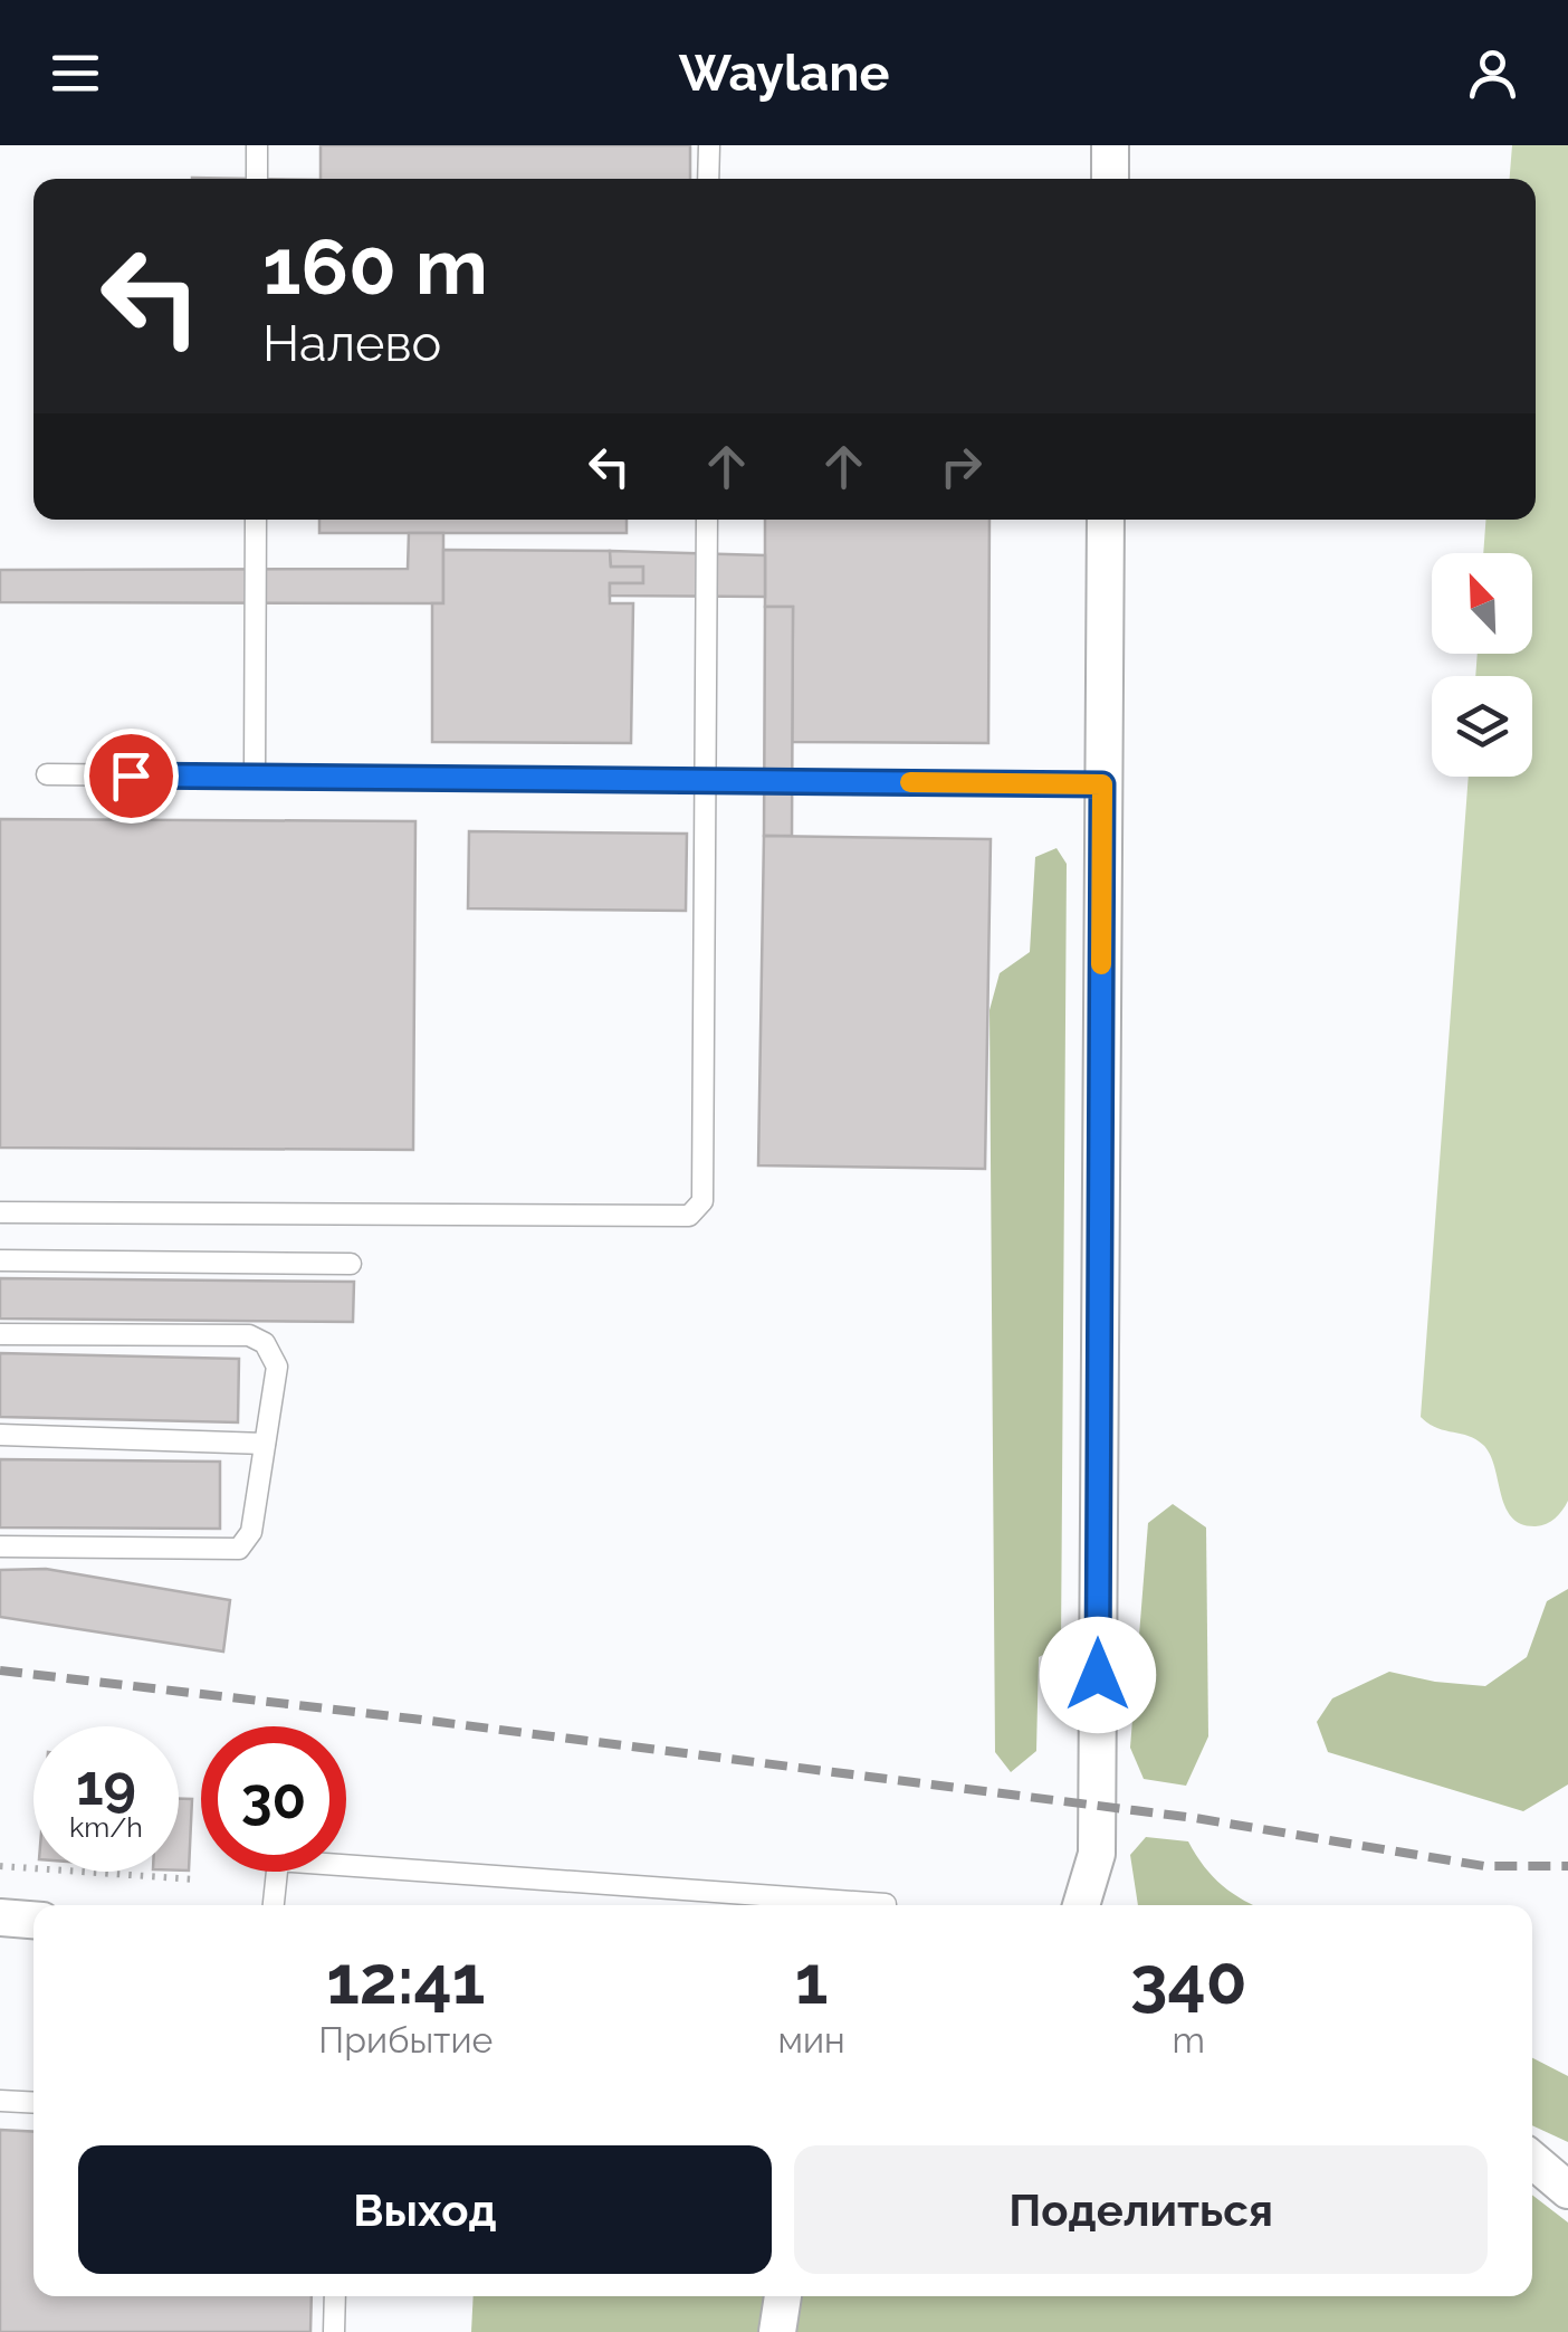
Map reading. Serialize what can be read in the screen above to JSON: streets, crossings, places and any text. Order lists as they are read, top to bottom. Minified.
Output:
{"north":"top left","page":{"header":"Waylane","turn":["160 m","Налево"],"speed":"19 km/h","limit":"30","eta":["12:41","Прибытие","1","мин","340","m"],"buttons":["Выход","Поделиться"]}}
